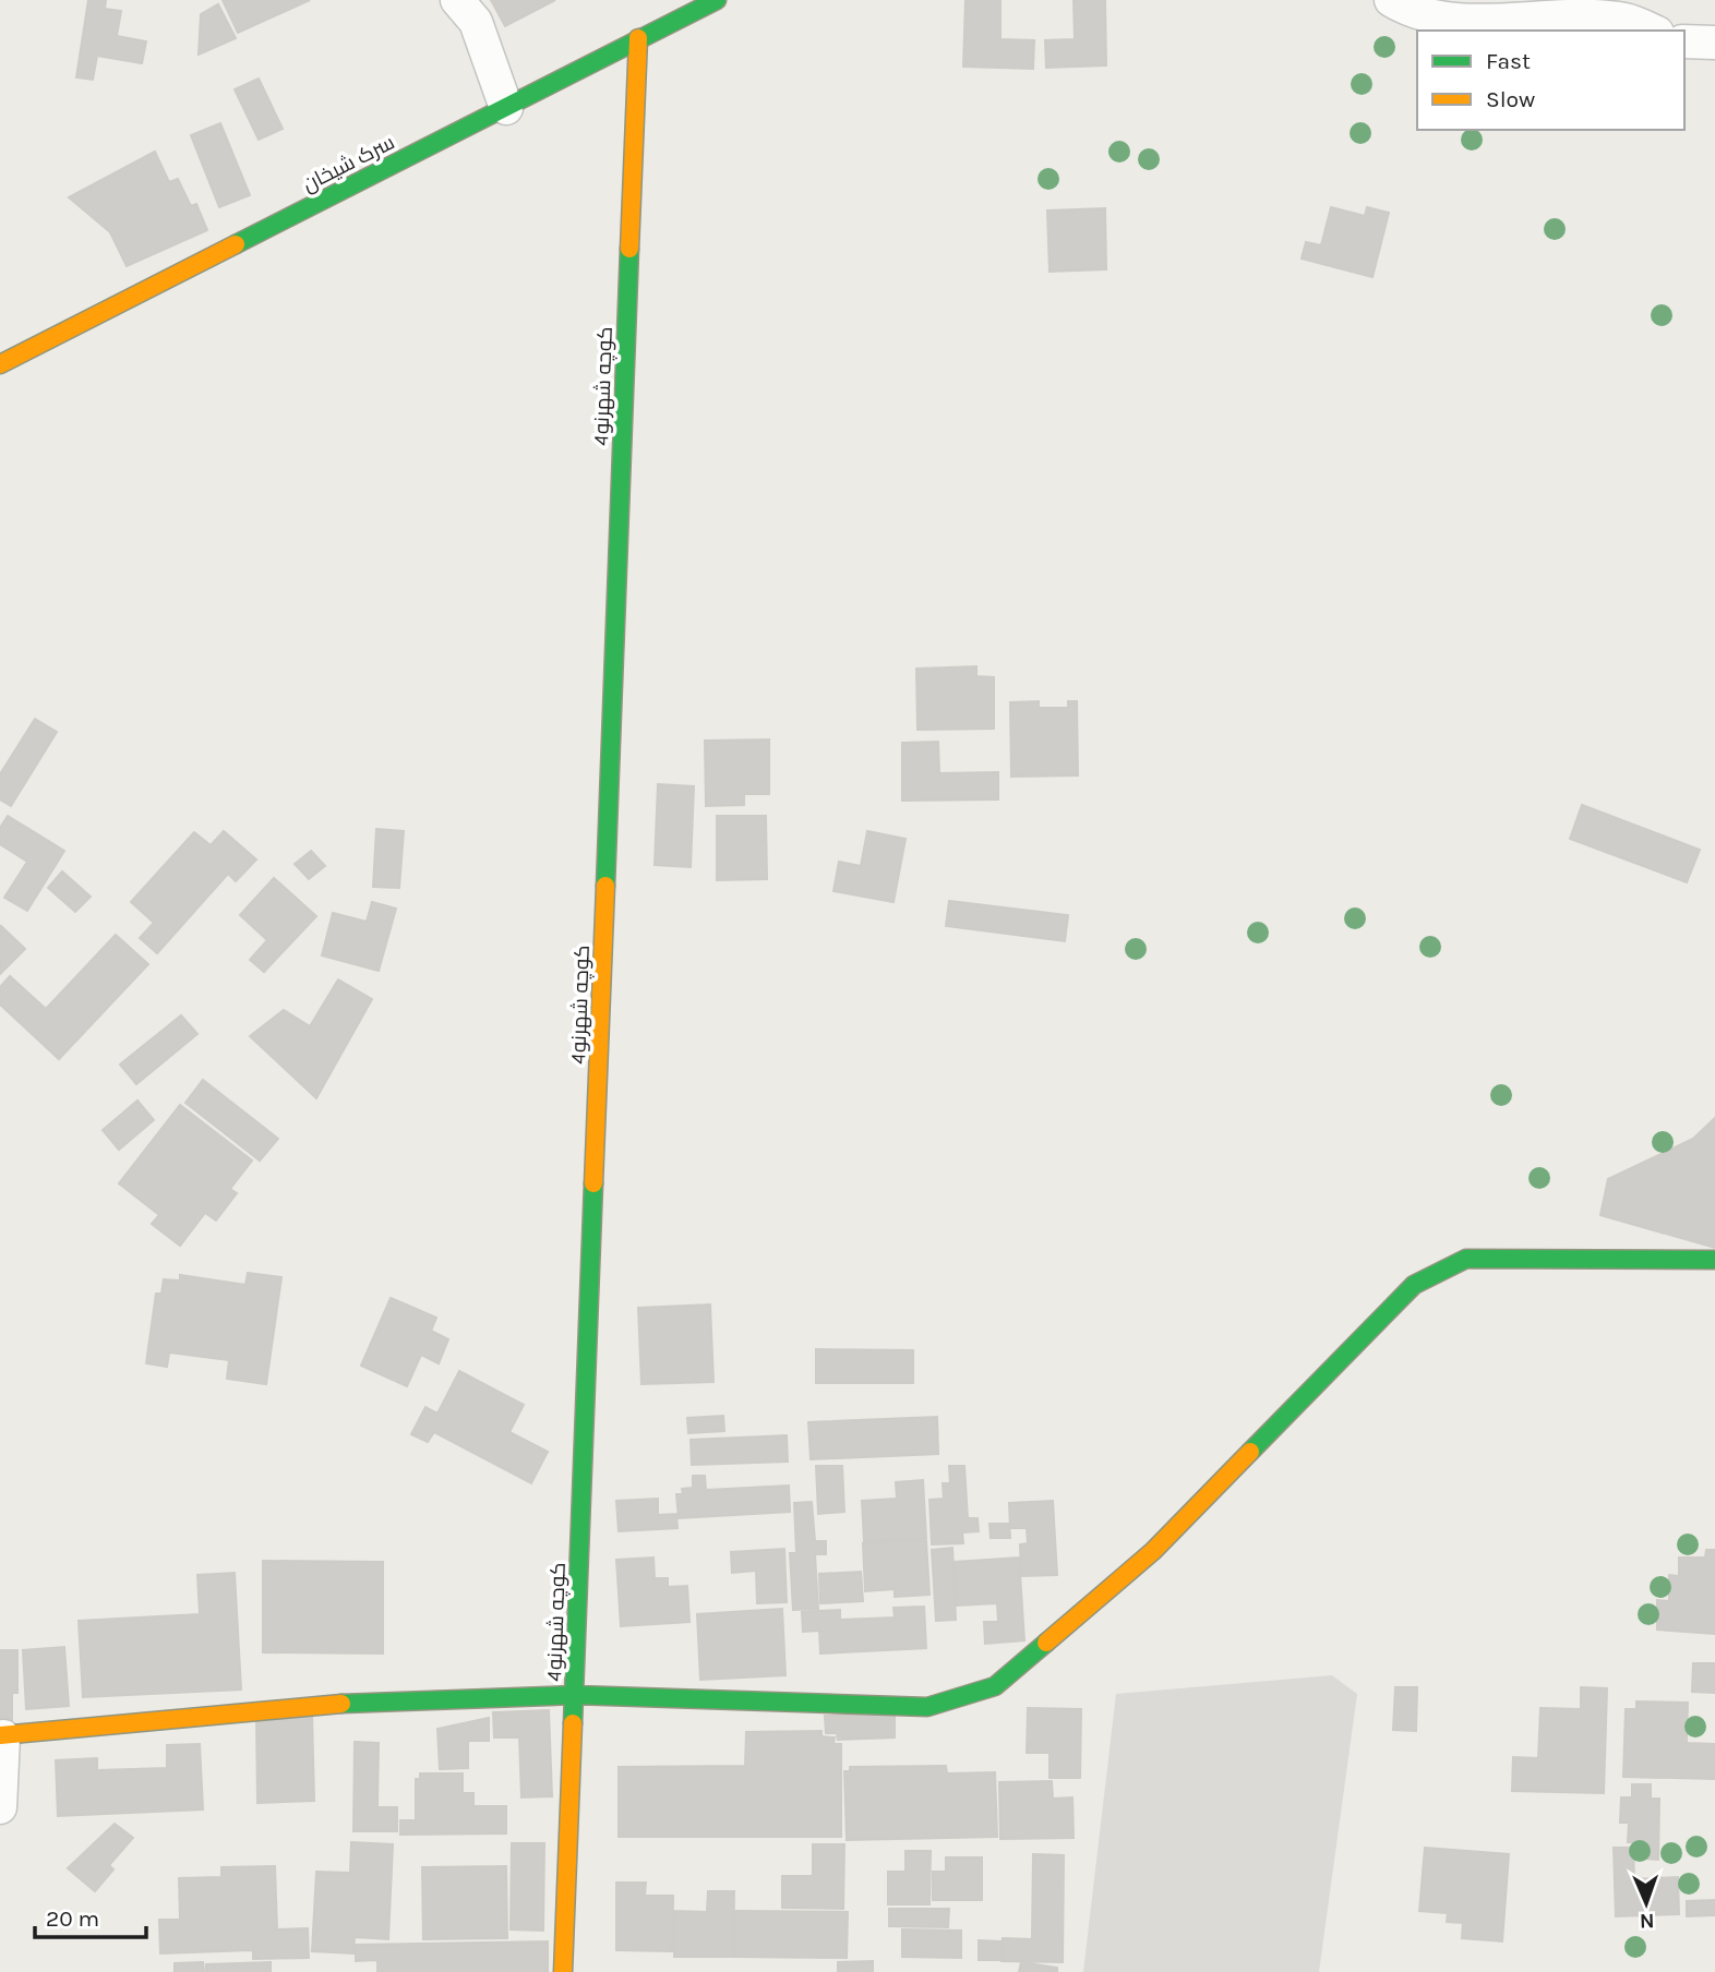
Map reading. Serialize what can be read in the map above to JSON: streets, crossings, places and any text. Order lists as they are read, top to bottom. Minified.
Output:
{"streets":{"street":["سرک شیخان","کوچه شهرنو4"]},"crossings":[["سرک شیخان","کوچه شهرنو4"]],"legend":["Fast","Slow"],"scale_bar":"20 m","north":"bottom"}
